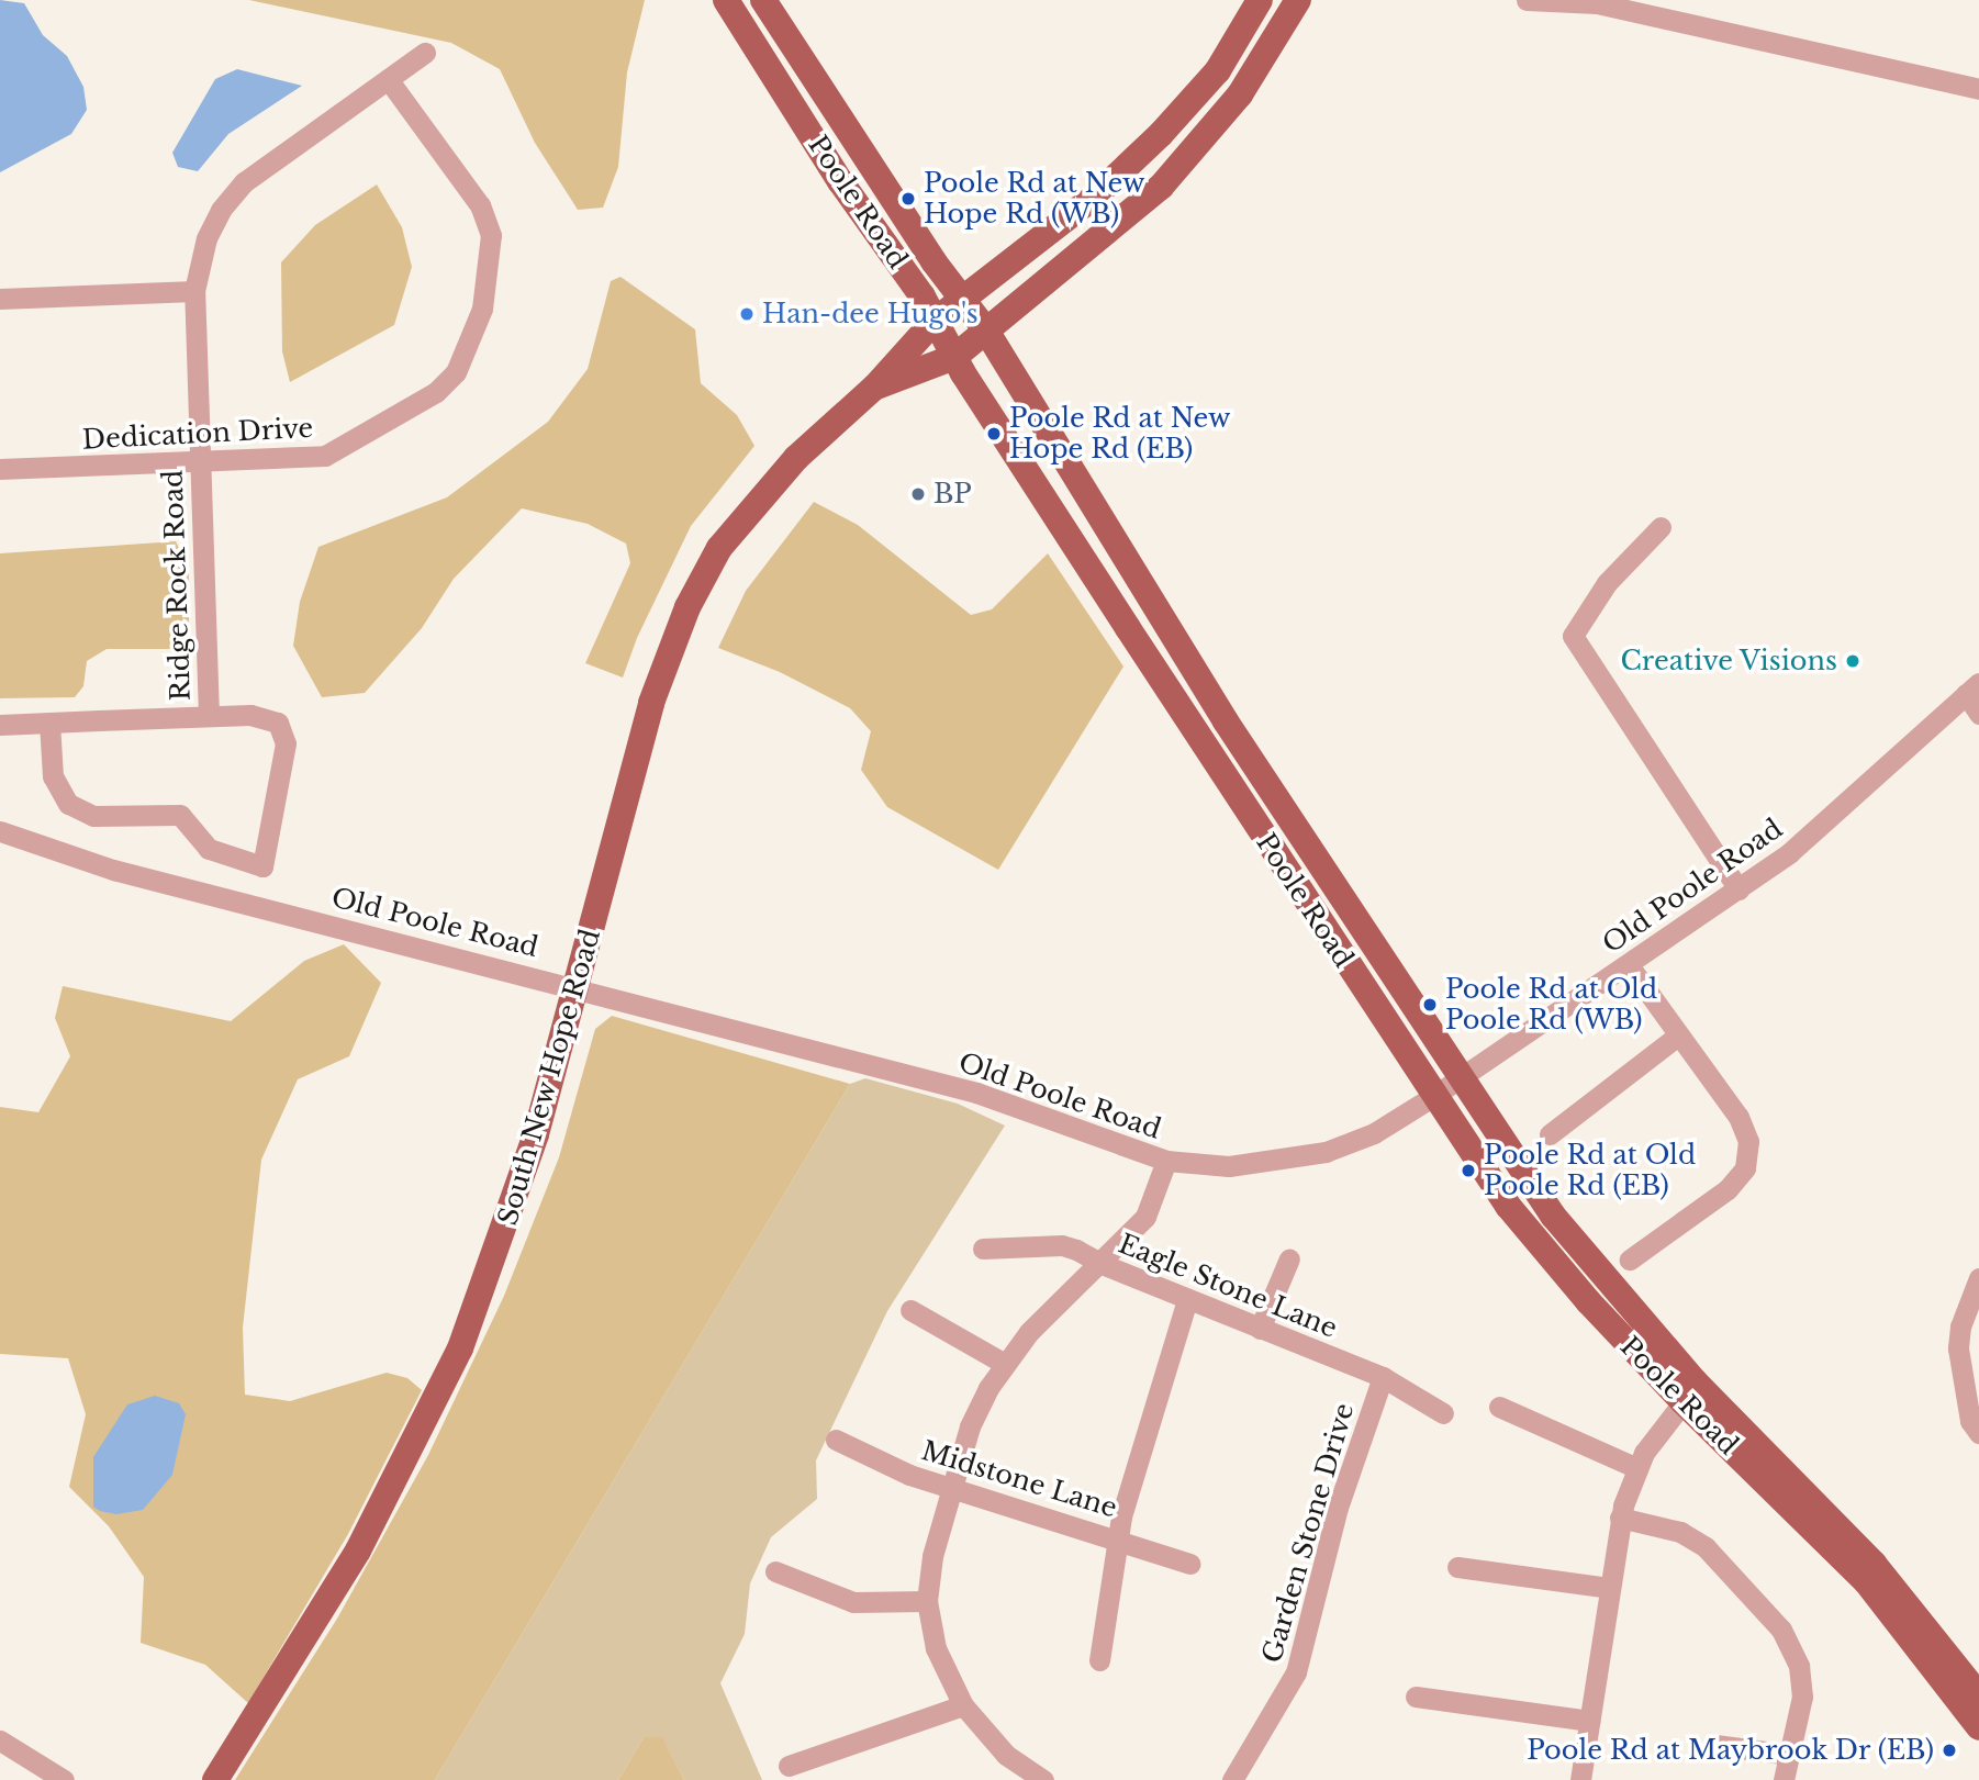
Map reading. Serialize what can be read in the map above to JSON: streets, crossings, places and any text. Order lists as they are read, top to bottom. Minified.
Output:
{"streets":{"main road":["Poole Road","South New Hope Road"],"street":["Dedication Drive","Ridge Rock Road","Old Poole Road","Eagle Stone Lane","Midstone Lane","Garden Stone Drive"]},"crossings":[["Poole Road","Old Poole Road"],["Poole Road","South New Hope Road"],["Dedication Drive","Ridge Rock Road"],["Old Poole Road","South New Hope Road"],["Eagle Stone Lane","Garden Stone Drive"]],"places":["Poole Rd at New Hope Rd (WB)","Han-dee Hugo's","Poole Rd at New Hope Rd (EB)","BP","Creative Visions","Poole Rd at Old Poole Rd (WB)","Poole Rd at Old Poole Rd (EB)","Poole Rd at Maybrook Dr (EB)"]}
